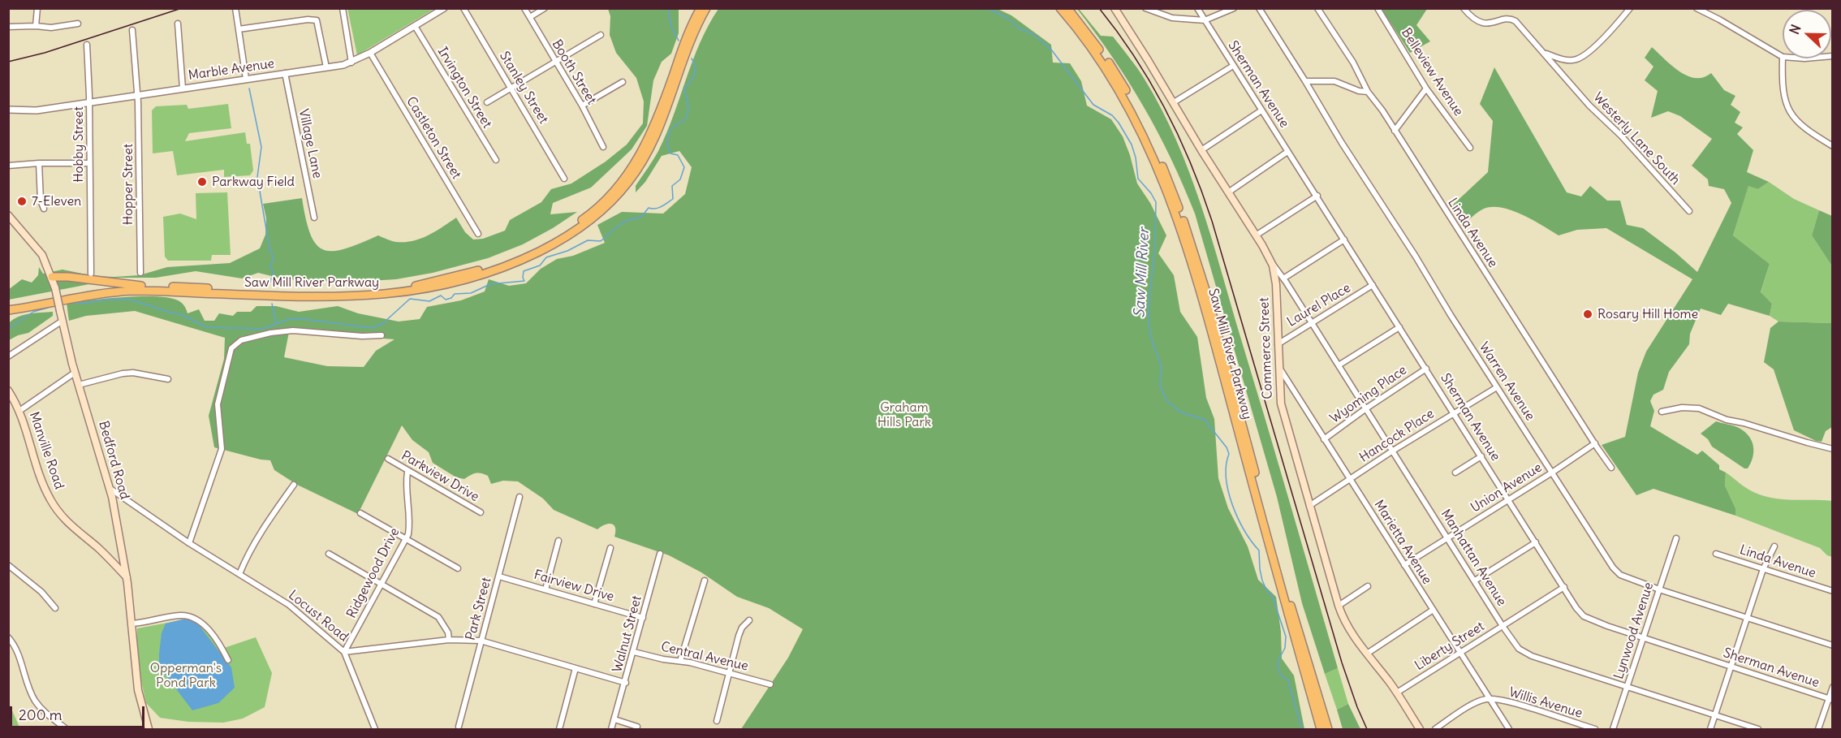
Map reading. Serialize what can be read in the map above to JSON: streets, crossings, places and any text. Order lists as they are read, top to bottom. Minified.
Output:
{"streets":{"highway":["Saw Mill River Parkway"],"main road":["Commerce Street","Manville Road","Bedford Road"],"street":["Marble Avenue","Booth Street","Belleview Avenue","Sherman Avenue","Irvington Street","Stanley Street","Castleton Street","Westerly Lane South","Village Lane","Hobby Street","Hopper Street","Linda Avenue","Laurel Place","Warren Avenue","Wyoming Place","Hancock Place","Parkview Drive","Union Avenue","Marietta Avenue","Manhattan Avenue","Ridgewood Drive","Fairview Drive","Park Street","Locust Road","Lynwood Avenue","Walnut Street","Liberty Street","Central Avenue","Willis Avenue"]},"crossings":[["Marble Avenue","Irvington Street"],["Marble Avenue","Castleton Street"],["Marble Avenue","Village Lane"],["Marble Avenue","Hobby Street"],["Marble Avenue","Hopper Street"],["Sherman Avenue","Laurel Place"],["Sherman Avenue","Wyoming Place"],["Sherman Avenue","Hancock Place"],["Sherman Avenue","Union Avenue"],["Sherman Avenue","Lynwood Avenue"],["Sherman Avenue","Liberty Street"],["Linda Avenue","Union Avenue"],["Laurel Place","Commerce Street"],["Laurel Place","Manhattan Avenue"],["Commerce Street","Hancock Place"],["Commerce Street","Marietta Avenue"],["Commerce Street","Manhattan Avenue"],["Commerce Street","Liberty Street"],["Warren Avenue","Hancock Place"],["Warren Avenue","Union Avenue"],["Warren Avenue","Lynwood Avenue"],["Wyoming Place","Marietta Avenue"],["Wyoming Place","Manhattan Avenue"],["Hancock Place","Marietta Avenue"],["Hancock Place","Manhattan Avenue"],["Manville Road","Bedford Road"],["Bedford Road","Locust Road"],["Parkview Drive","Ridgewood Drive"],["Union Avenue","Marietta Avenue"],["Union Avenue","Manhattan Avenue"],["Marietta Avenue","Liberty Street"],["Marietta Avenue","Willis Avenue"],["Manhattan Avenue","Lynwood Avenue"],["Manhattan Avenue","Liberty Street"],["Ridgewood Drive","Locust Road"],["Fairview Drive","Park Street"],["Fairview Drive","Walnut Street"],["Park Street","Locust Road"],["Locust Road","Walnut Street"],["Walnut Street","Central Avenue"]],"water":["Saw Mill River"],"parks":["Graham Hills Park","Opperman's Pond Park"],"places":["Parkway Field","7-Eleven","Rosary Hill Home"],"scale_bar":"200 m","north":"left"}
